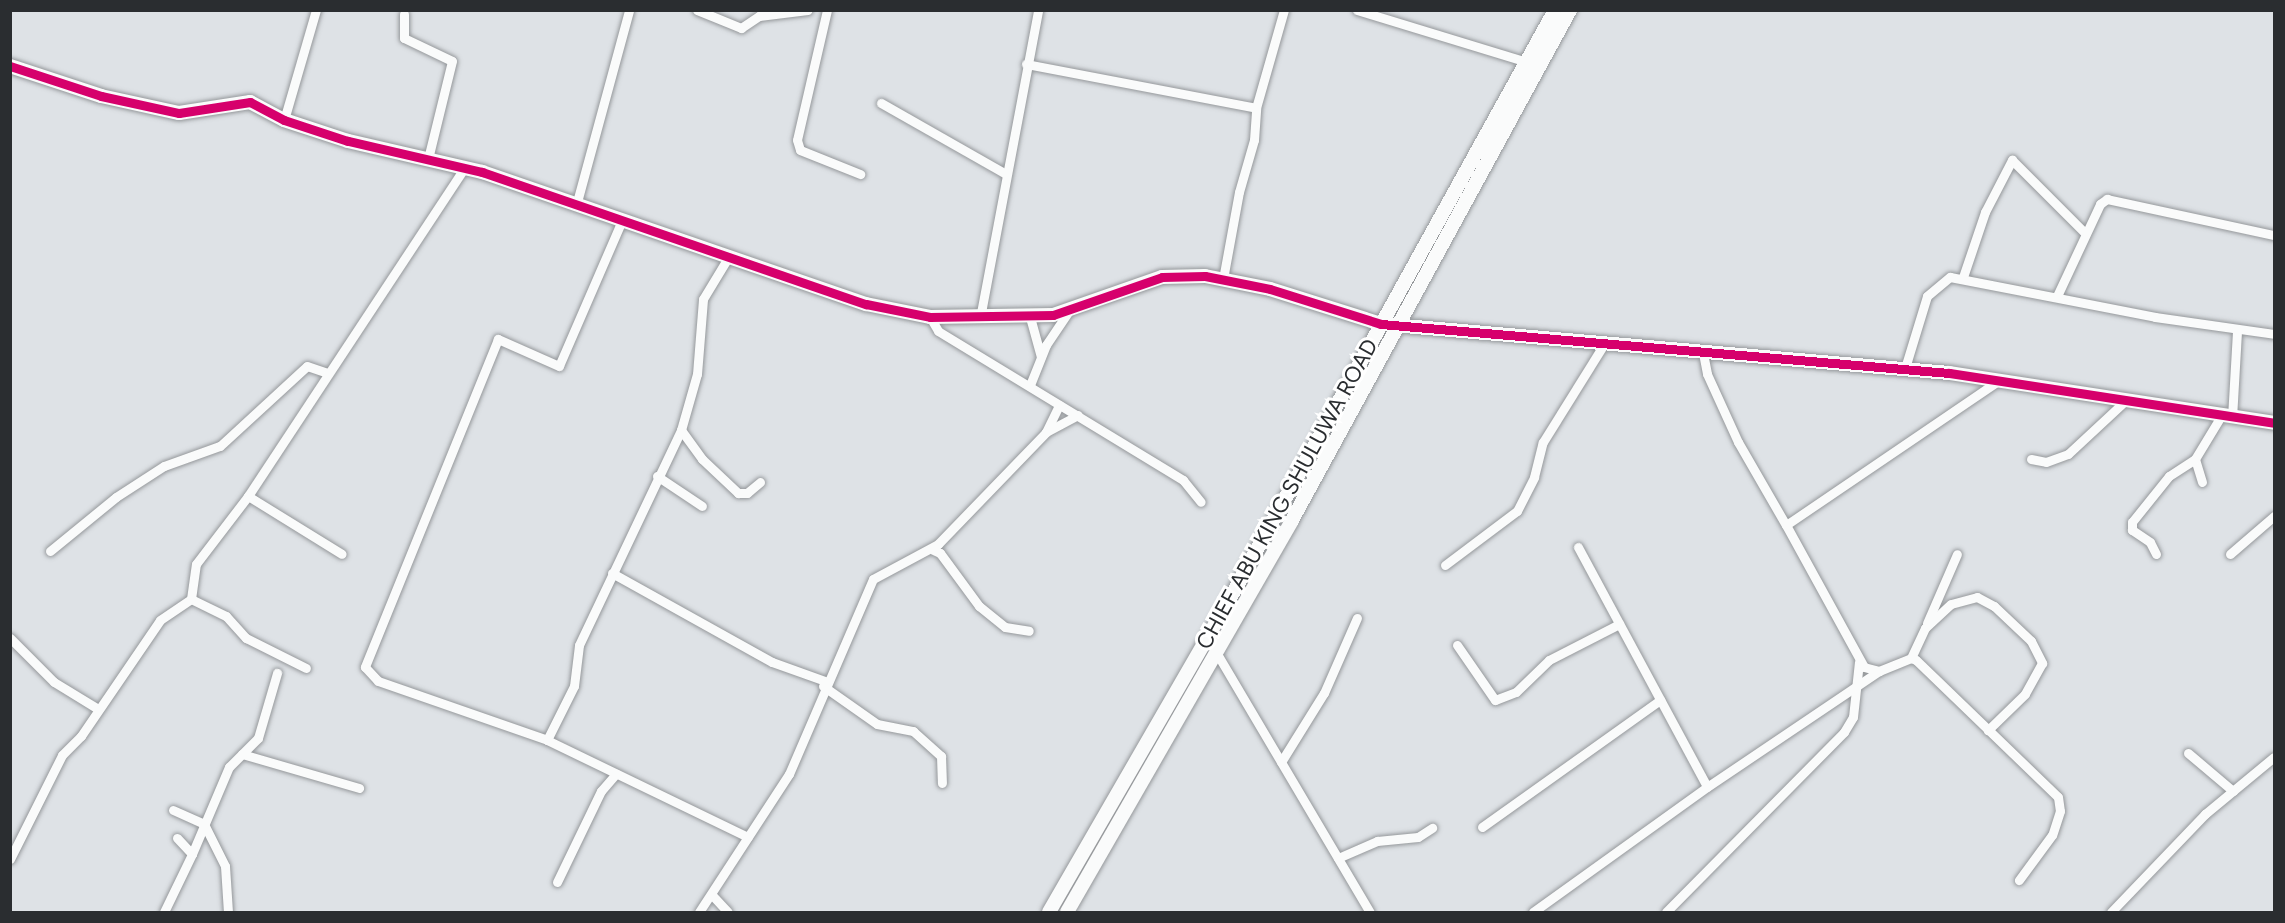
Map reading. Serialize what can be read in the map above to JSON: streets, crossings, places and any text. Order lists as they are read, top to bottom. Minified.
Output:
{"streets":{"street":["CHIEF ABU KING SHULUWA ROAD"]}}
